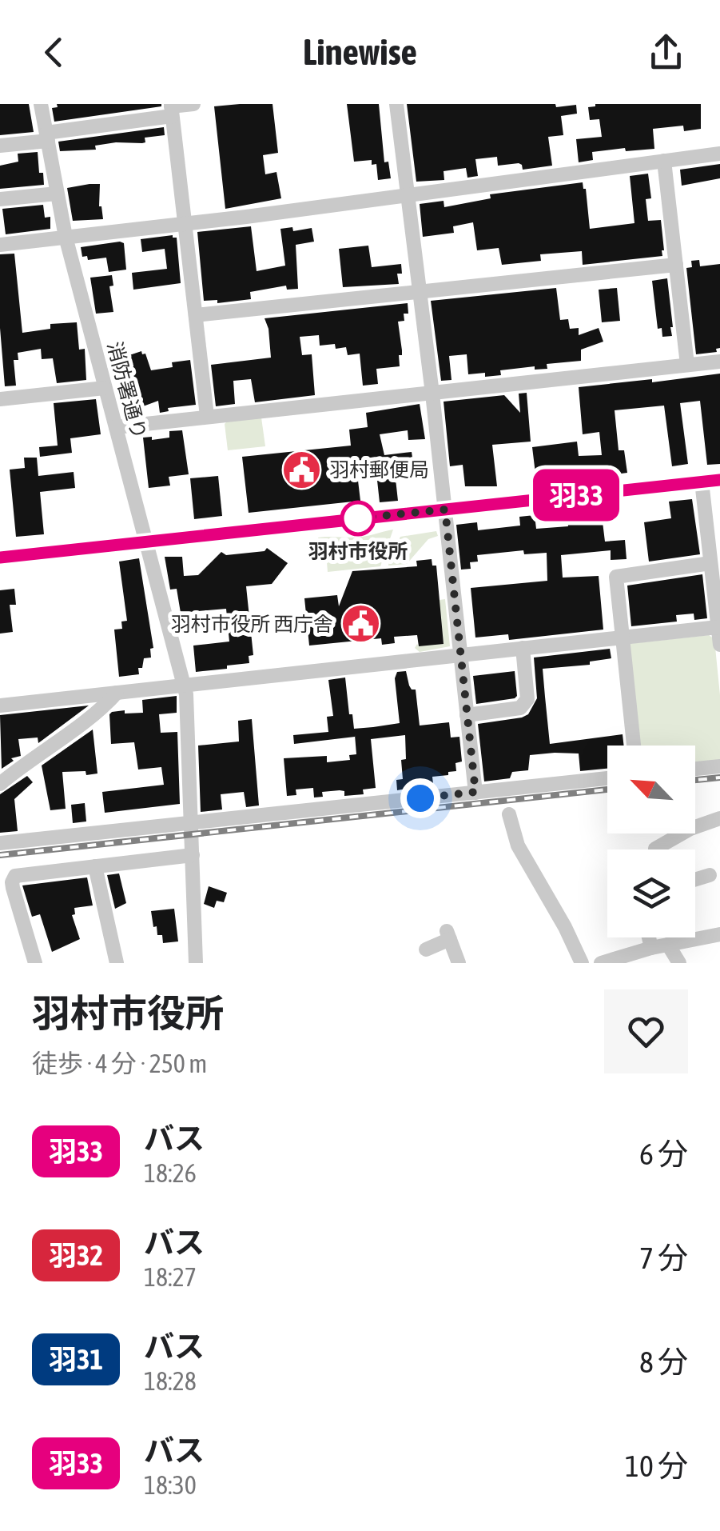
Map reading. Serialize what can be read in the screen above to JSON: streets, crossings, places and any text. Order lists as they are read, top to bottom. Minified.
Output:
{"streets":{"street":["消防署通り"]},"places":{"public building":["羽村郵便局","羽村市役所 西庁舎"],"other":["羽村市役所"]},"lines":["bus line 羽33"],"north":"top left","page":{"header":"Linewise","on_map":"羽33","heading":["羽村市役所","徒歩 · 4 分 · 250 m"],"list":[{"mark":"羽33","name":"バス","note":"18:26","value":"6 分"},{"mark":"羽32","name":"バス","note":"18:27","value":"7 分"},{"mark":"羽31","name":"バス","note":"18:28","value":"8 分"},{"mark":"羽33","name":"バス","note":"18:30","value":"10 分"}]}}
